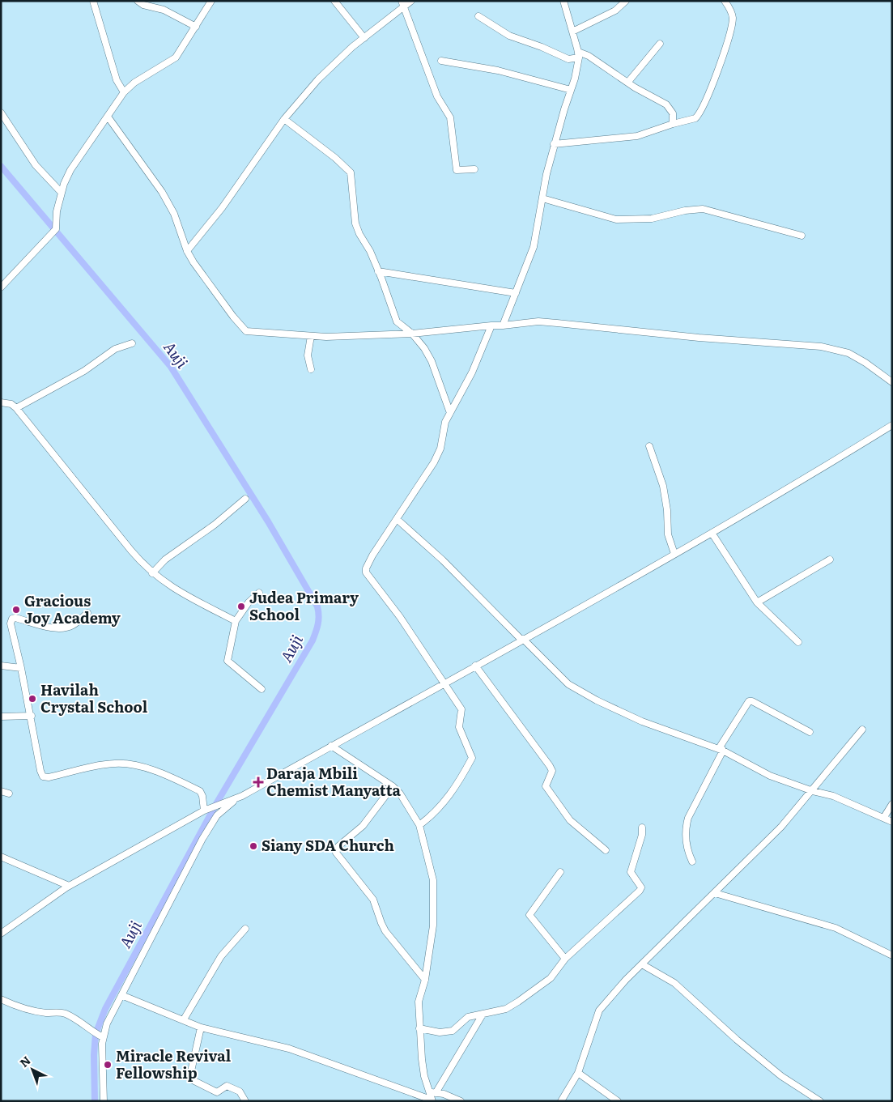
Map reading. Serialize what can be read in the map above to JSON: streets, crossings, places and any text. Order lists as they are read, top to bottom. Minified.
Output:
{"water":["Auji"],"places":{"other":["Judea Primary School","Gracious Joy Academy","Havilah Crystal School","Siany SDA Church","Miracle Revival Fellowship"],"health":["Daraja Mbili Chemist Manyatta"]},"north":"top left"}
